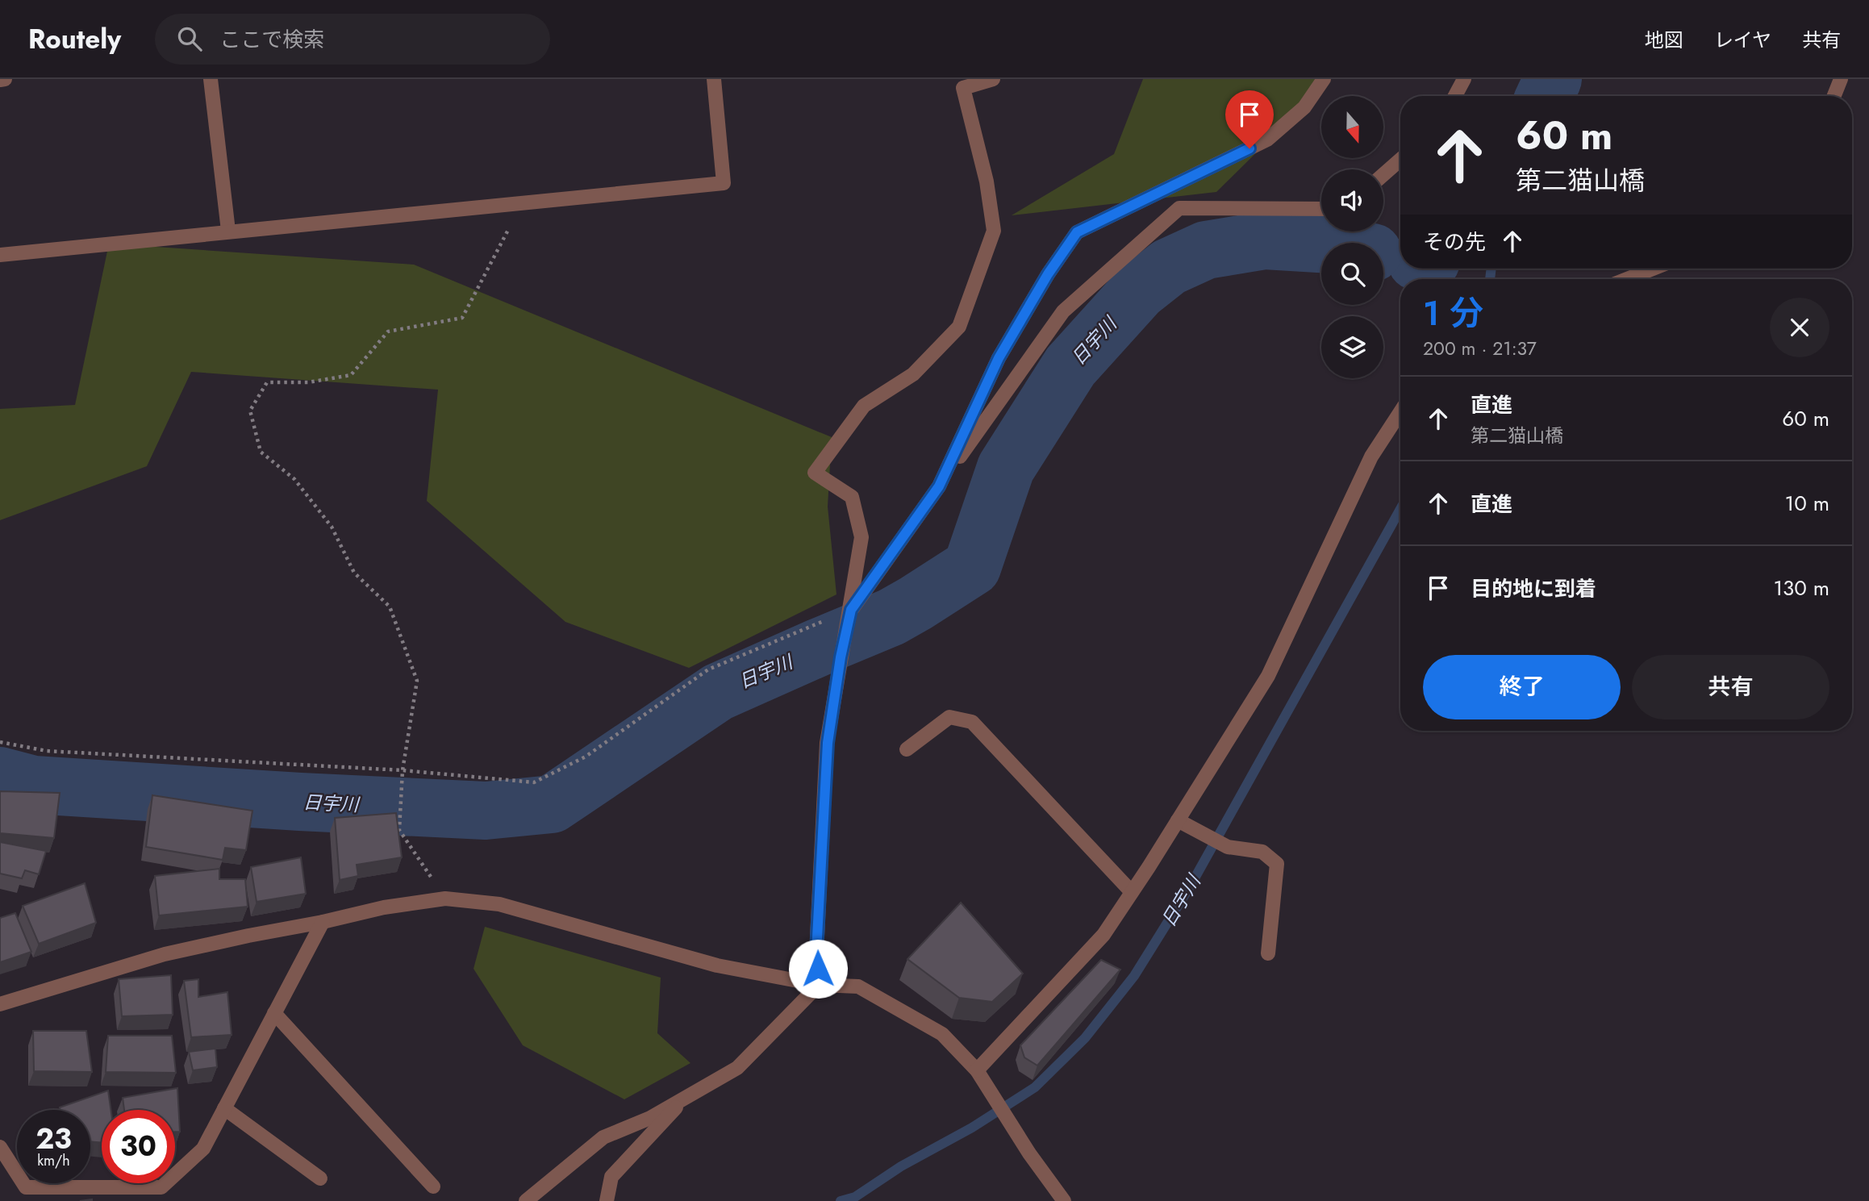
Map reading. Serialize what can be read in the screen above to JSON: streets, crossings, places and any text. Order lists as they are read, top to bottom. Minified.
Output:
{"water":["日宇川"],"north":"bottom","page":{"header":"Routely","search":"ここで検索","nav":["地図","レイヤ","共有"],"turn":["60 m","第二猫山橋"],"then":"その先","heading":["1 分","200 m · 21:37"],"list":[{"name":"直進","note":"第二猫山橋","value":"60 m"},{"name":"直進","value":"10 m"},{"name":"目的地に到着","value":"130 m"}],"buttons":["終了","共有"],"speed":"23 km/h","limit":"30"}}
